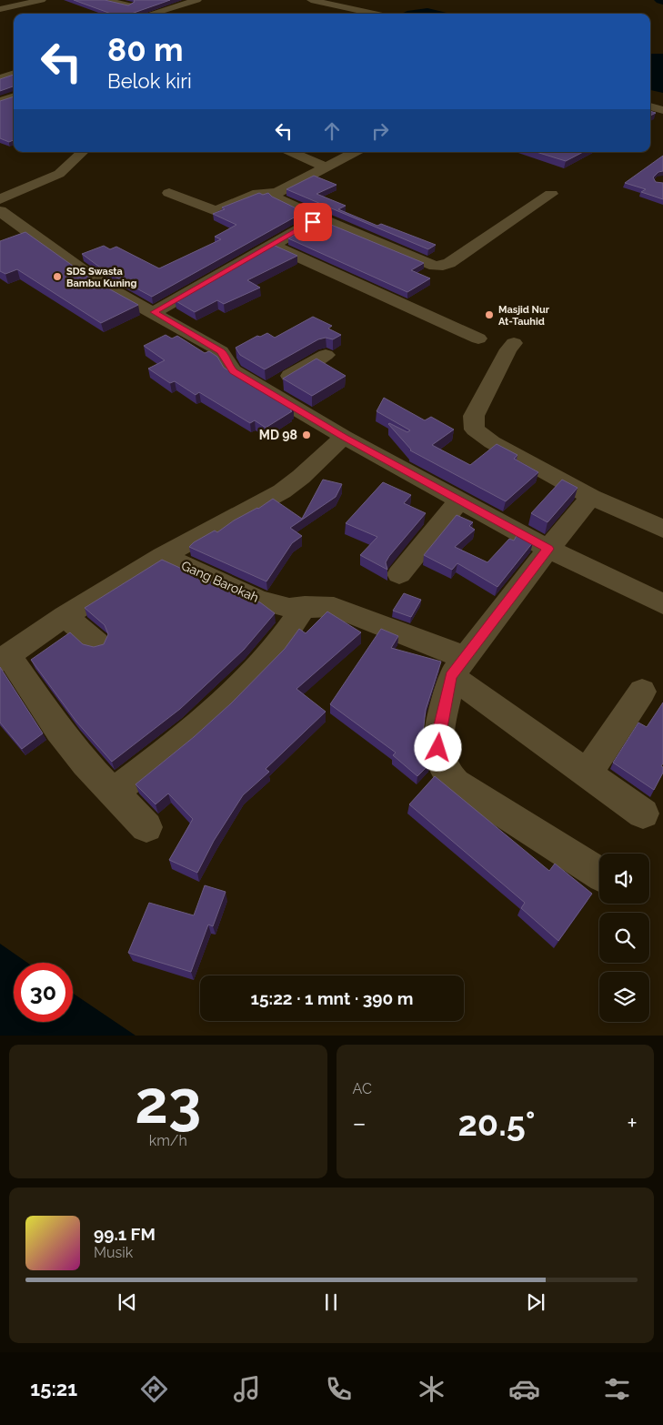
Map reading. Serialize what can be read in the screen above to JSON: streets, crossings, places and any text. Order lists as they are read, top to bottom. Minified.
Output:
{"streets":{"street":["Gang Barokah"]},"places":["SDS Swasta Bambu Kuning","Masjid Nur At-Tauhid","MD 98"],"page":{"turn":["80 m","Belok kiri"],"limit":"30","trip":"15:22 · 1 mnt · 390 m","tile":[["23","km/h"],"AC"],"heat":["−","20.5°","+"],"song":["99.1 FM","Musik"],"tabs":"15:21"}}
